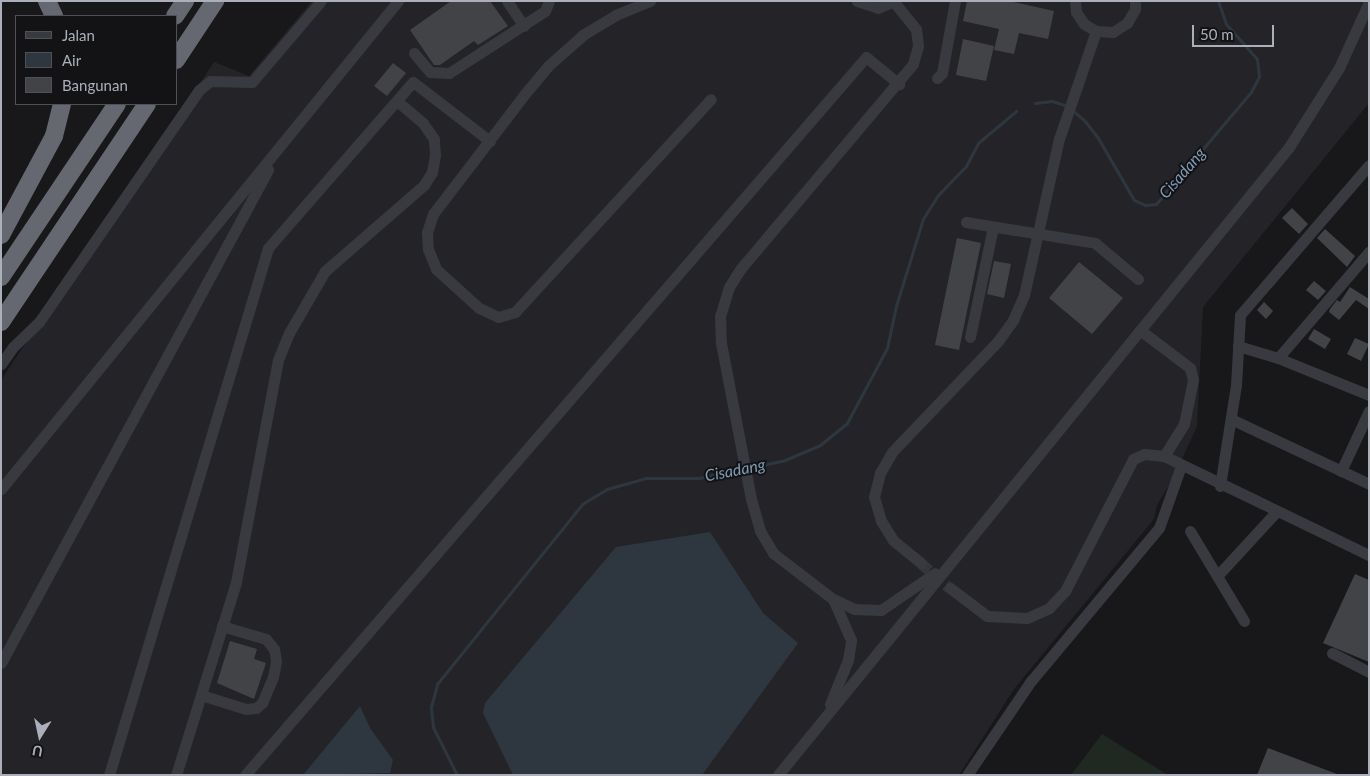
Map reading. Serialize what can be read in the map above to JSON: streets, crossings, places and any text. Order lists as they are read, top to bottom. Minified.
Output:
{"water":["Cisadang"],"legend":["Jalan","Air","Bangunan"],"scale_bar":"50 m","north":"bottom"}
